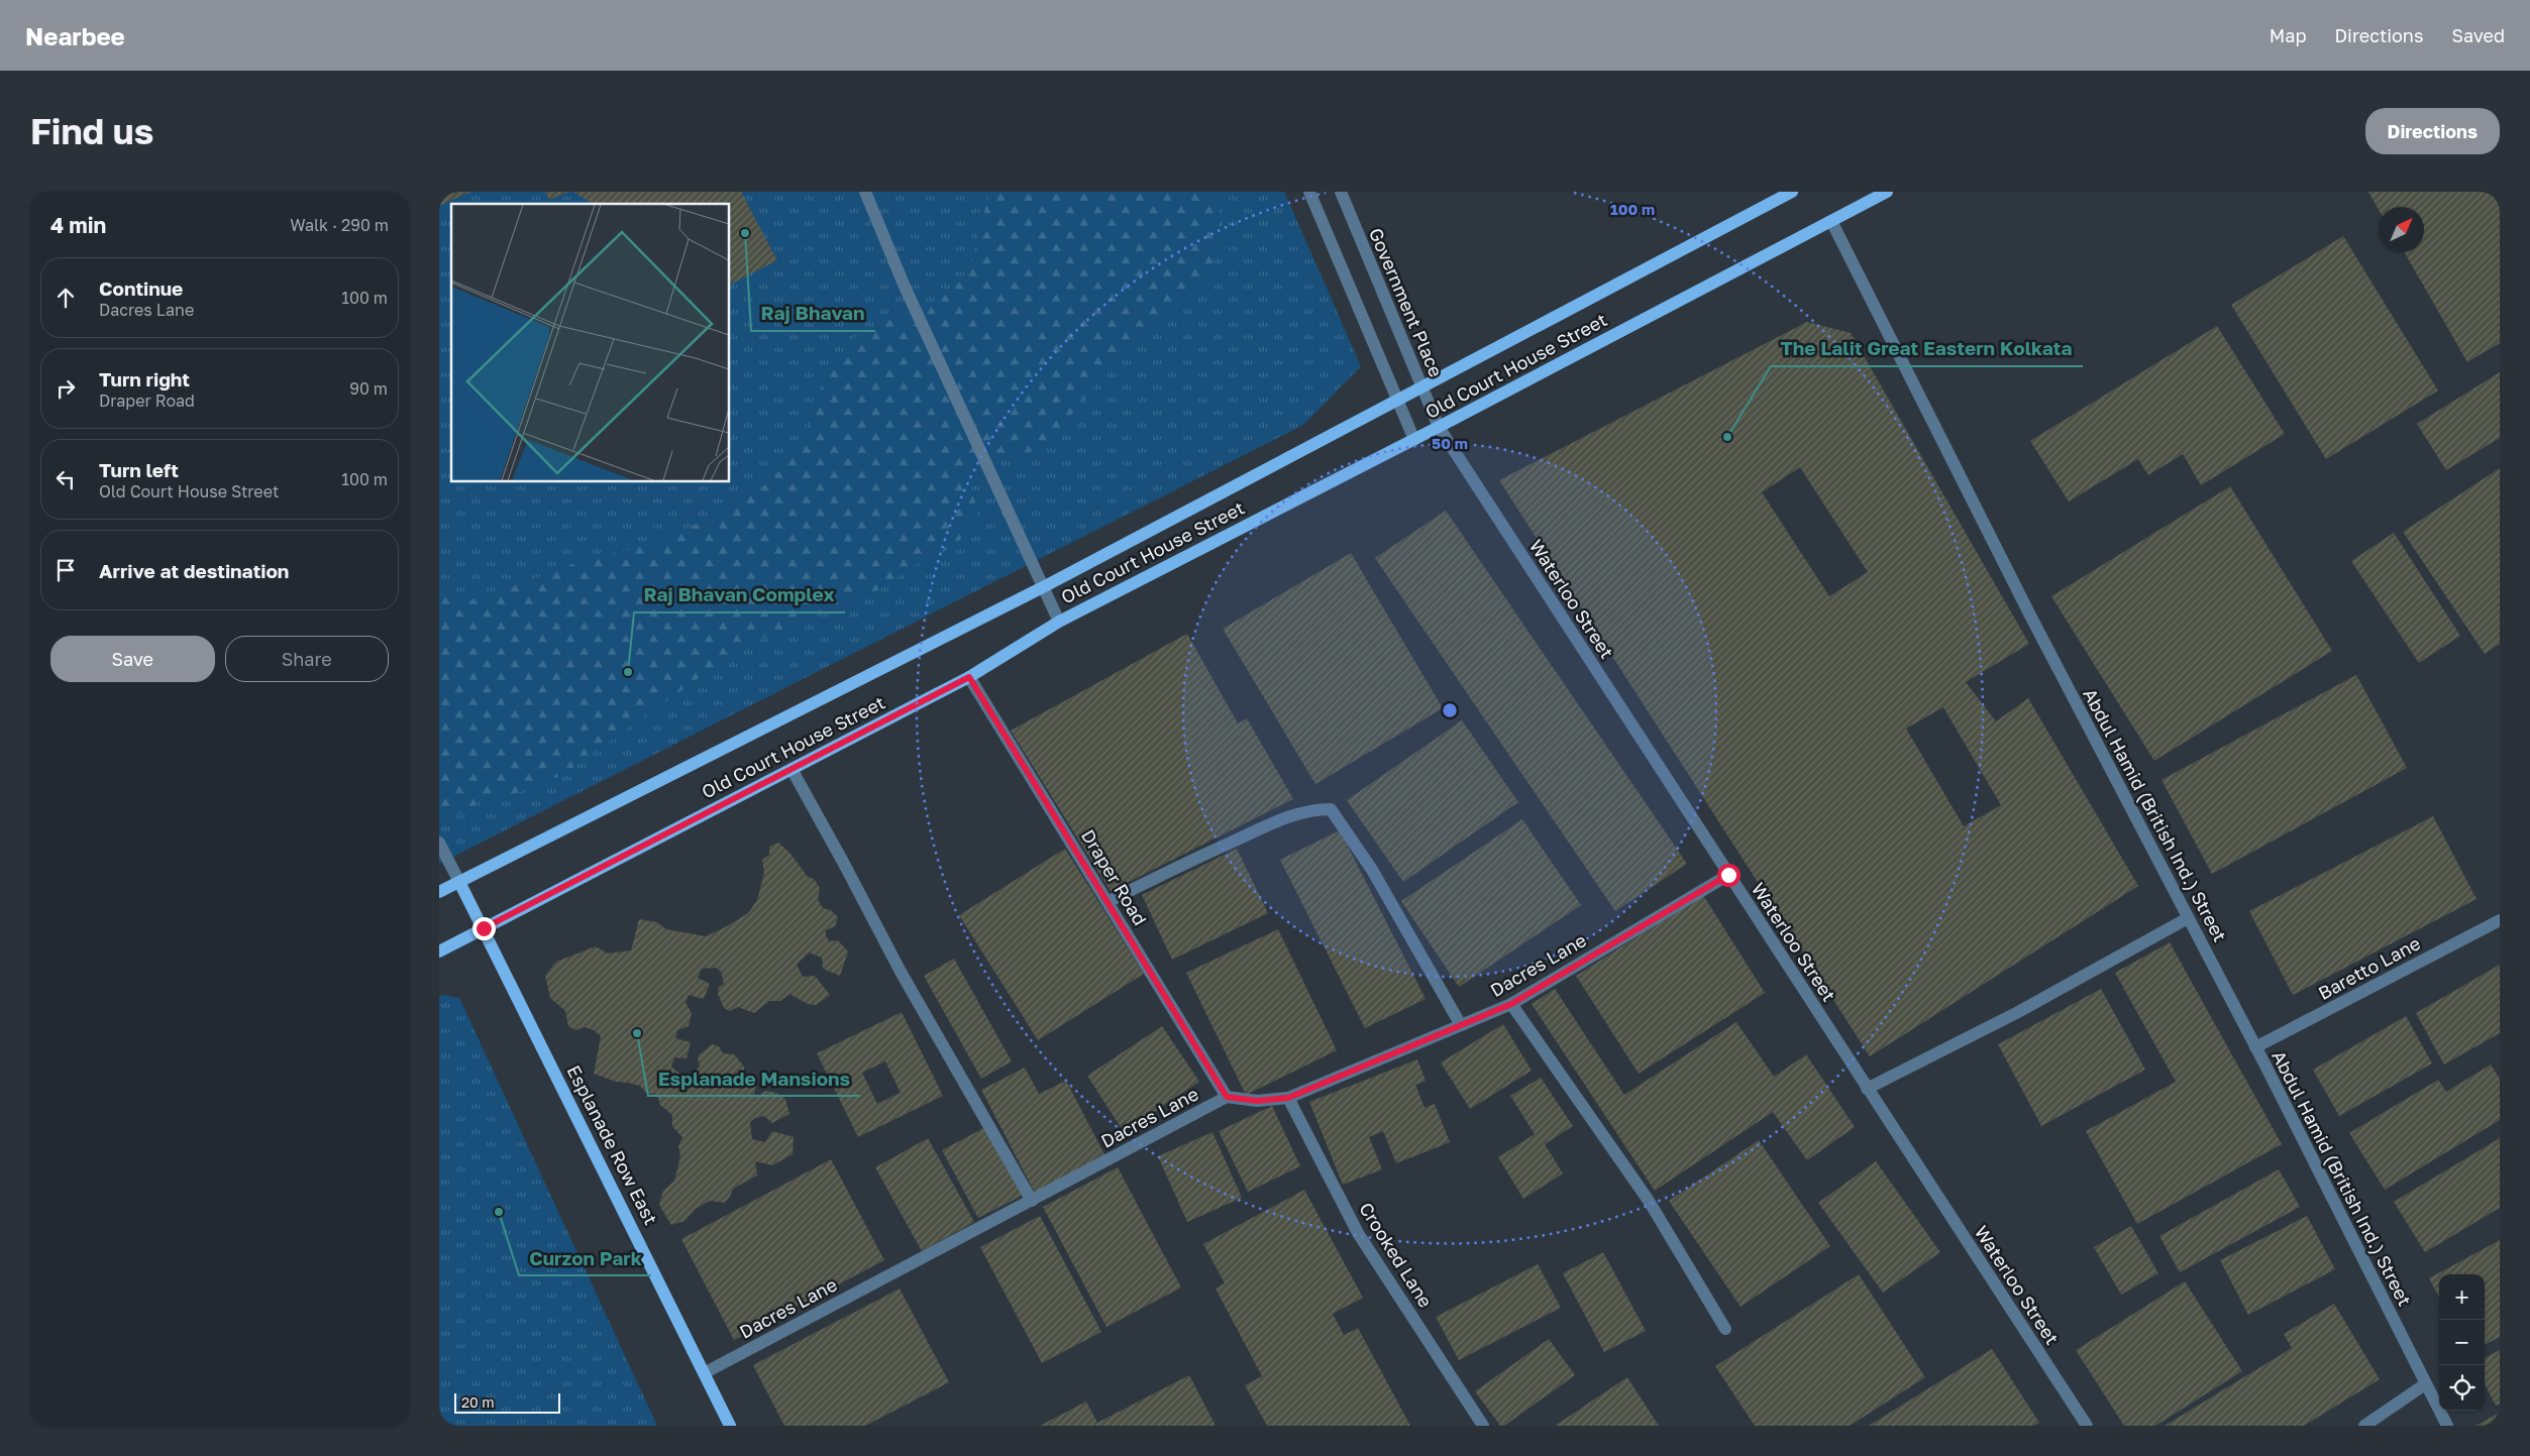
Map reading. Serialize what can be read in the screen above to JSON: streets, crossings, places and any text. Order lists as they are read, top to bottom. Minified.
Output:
{"streets":{"main road":["Old Court House Street","Esplanade Row East"],"street":["Government Place","Waterloo Street","Abdul Hamid (British Ind.) Street","Draper Road","Dacres Lane","Baretto Lane","Crooked Lane"]},"crossings":[["Government Place","Old Court House Street"],["Government Place","Waterloo Street"],["Old Court House Street","Waterloo Street"],["Old Court House Street","Abdul Hamid (British Ind.) Street"],["Old Court House Street","Draper Road"],["Old Court House Street","Esplanade Row East"],["Waterloo Street","Dacres Lane"],["Abdul Hamid (British Ind.) Street","Baretto Lane"],["Draper Road","Dacres Lane"],["Dacres Lane","Esplanade Row East"],["Dacres Lane","Crooked Lane"]],"places":["Raj Bhavan","The Lalit Great Eastern Kolkata","Raj Bhavan Complex","Esplanade Mansions","Curzon Park"],"scale_bar":"20 m","north":"top right","page":{"header":"Nearbee","nav":["Map","Directions","Saved"],"buttons":["Directions",["Save","Share"]],"title":"Find us","heading":["4 min","Walk · 290 m"],"list":[["Continue","Dacres Lane","100 m"],["Turn right","Draper Road","90 m"],["Turn left","Old Court House Street","100 m"],"Arrive at destination"],"map_buttons":["+","−"],"scale":"20 m"},"rings":["100 m","50 m"]}
